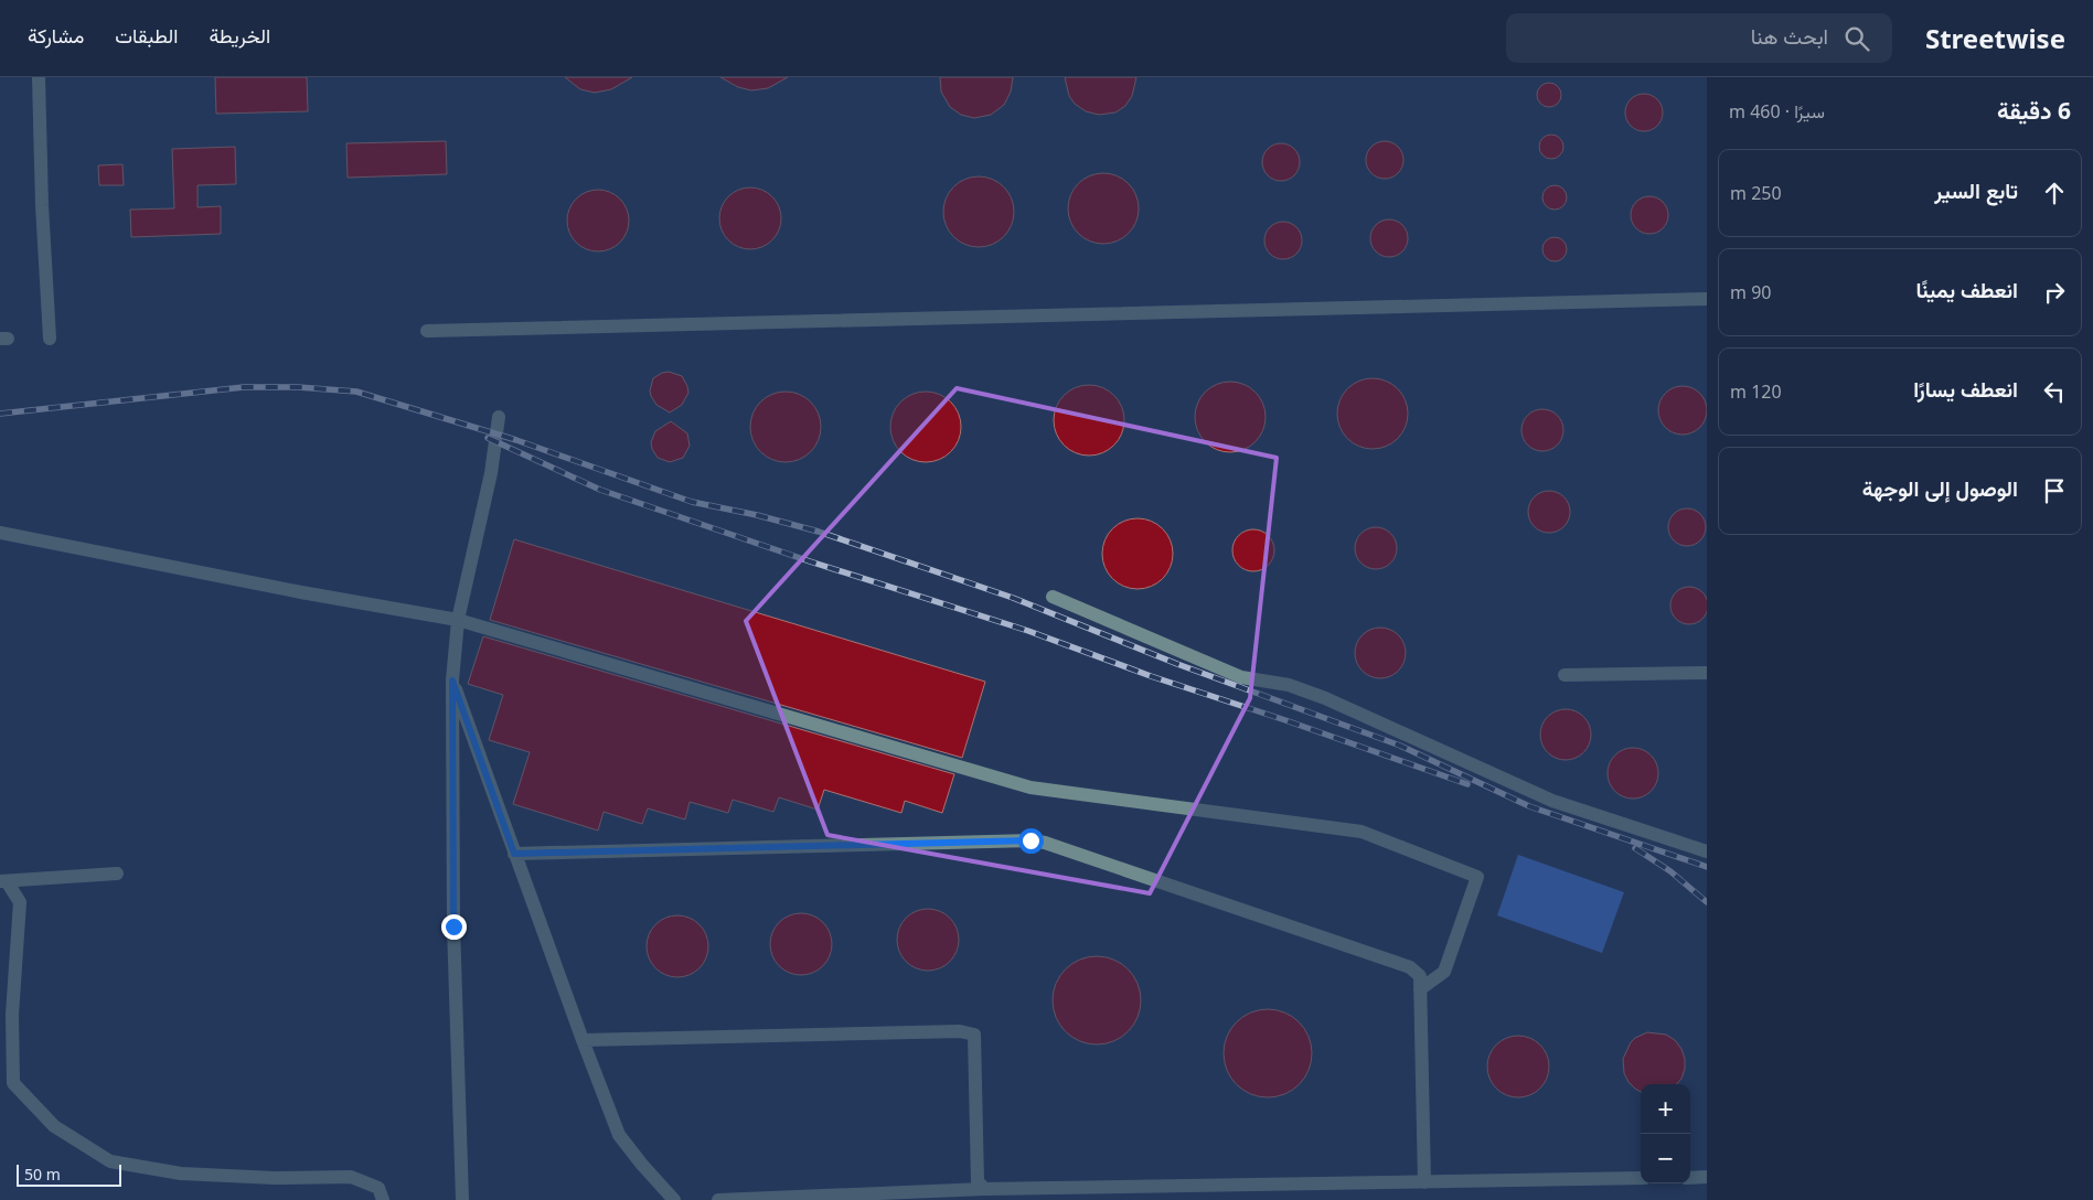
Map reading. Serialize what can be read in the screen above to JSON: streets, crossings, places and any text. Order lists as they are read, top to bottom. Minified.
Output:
{"scale_bar":"50 m","page":{"header":"Streetwise","search":"ابحث هنا","nav":["الخريطة","الطبقات","مشاركة"],"heading":["6 دقيقة","سيرًا · 460 m"],"list":[["تابع السير","250 m"],["انعطف يمينًا","90 m"],["انعطف يسارًا","120 m"],"الوصول إلى الوجهة"],"map_buttons":["+","−"],"scale":"50 m"}}
